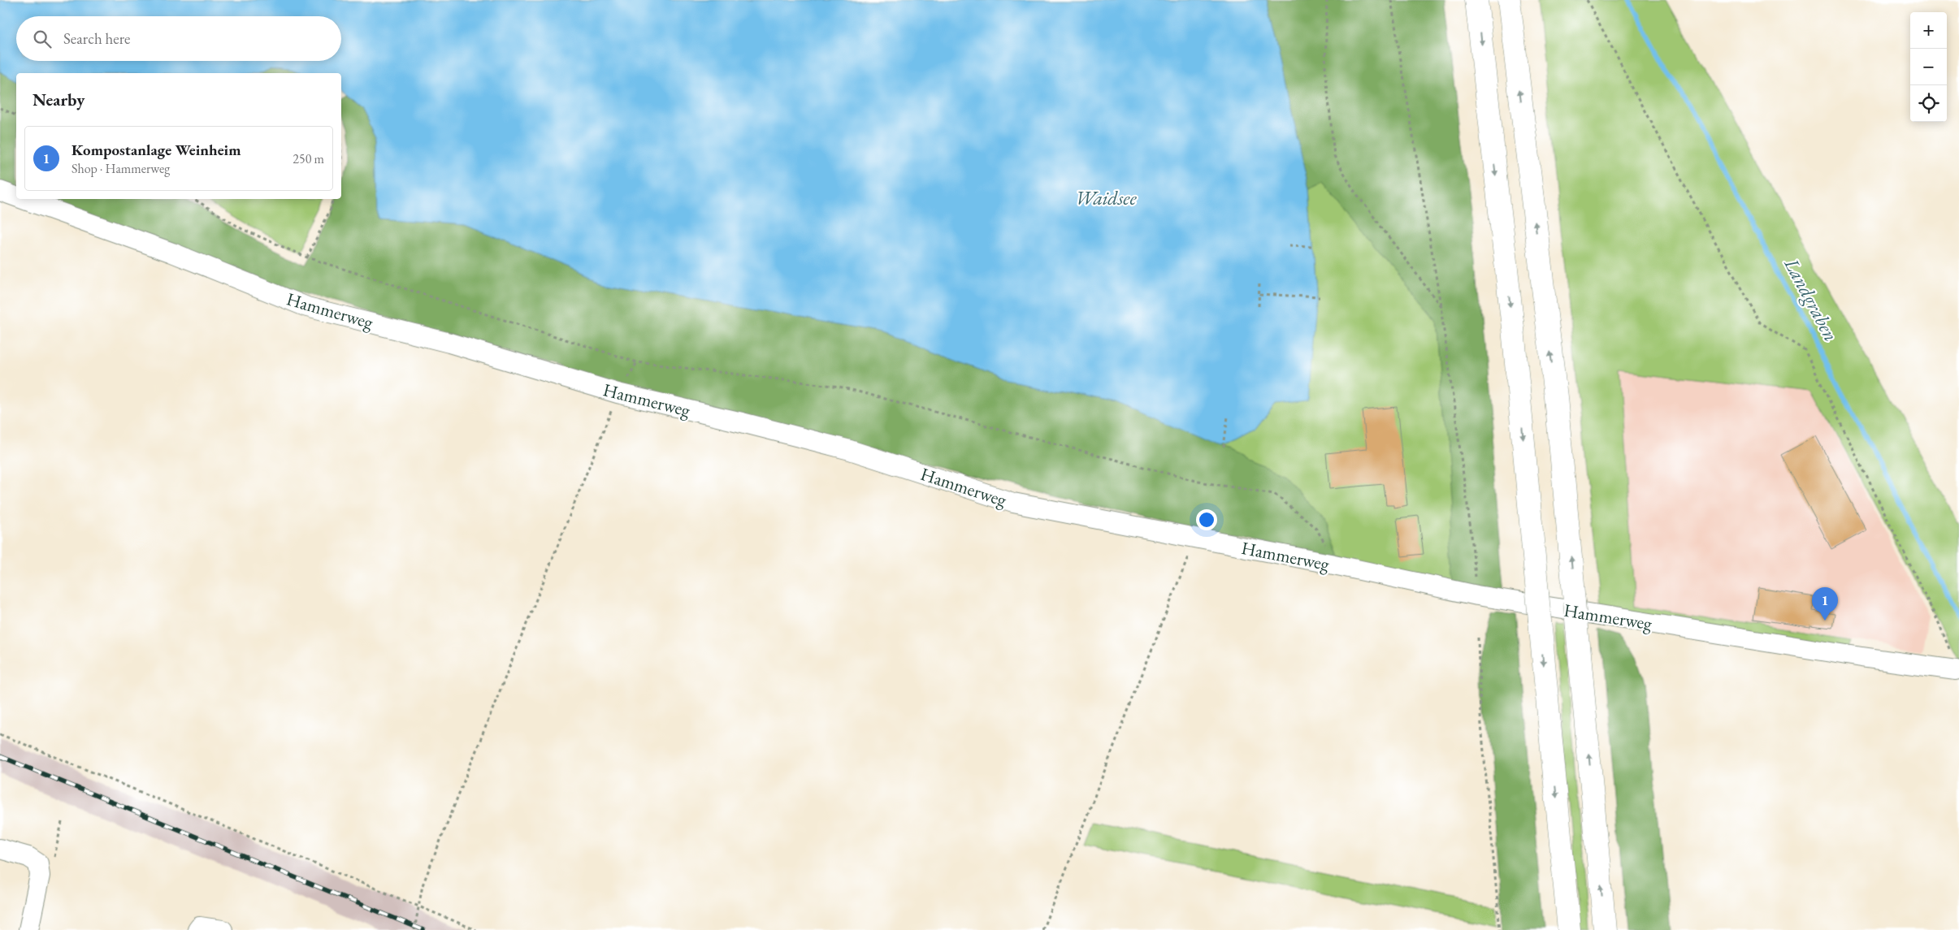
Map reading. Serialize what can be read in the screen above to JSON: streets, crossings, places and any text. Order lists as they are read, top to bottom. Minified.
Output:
{"streets":{"street":["Hammerweg"]},"water":["Waidsee","Landgraben"],"page":{"map_buttons":["+","−"],"search":"Search here","heading":"Nearby","list":[{"mark":"1","name":"Kompostanlage Weinheim","note":"Shop · Hammerweg","value":"250 m"}],"pins":"1"}}
